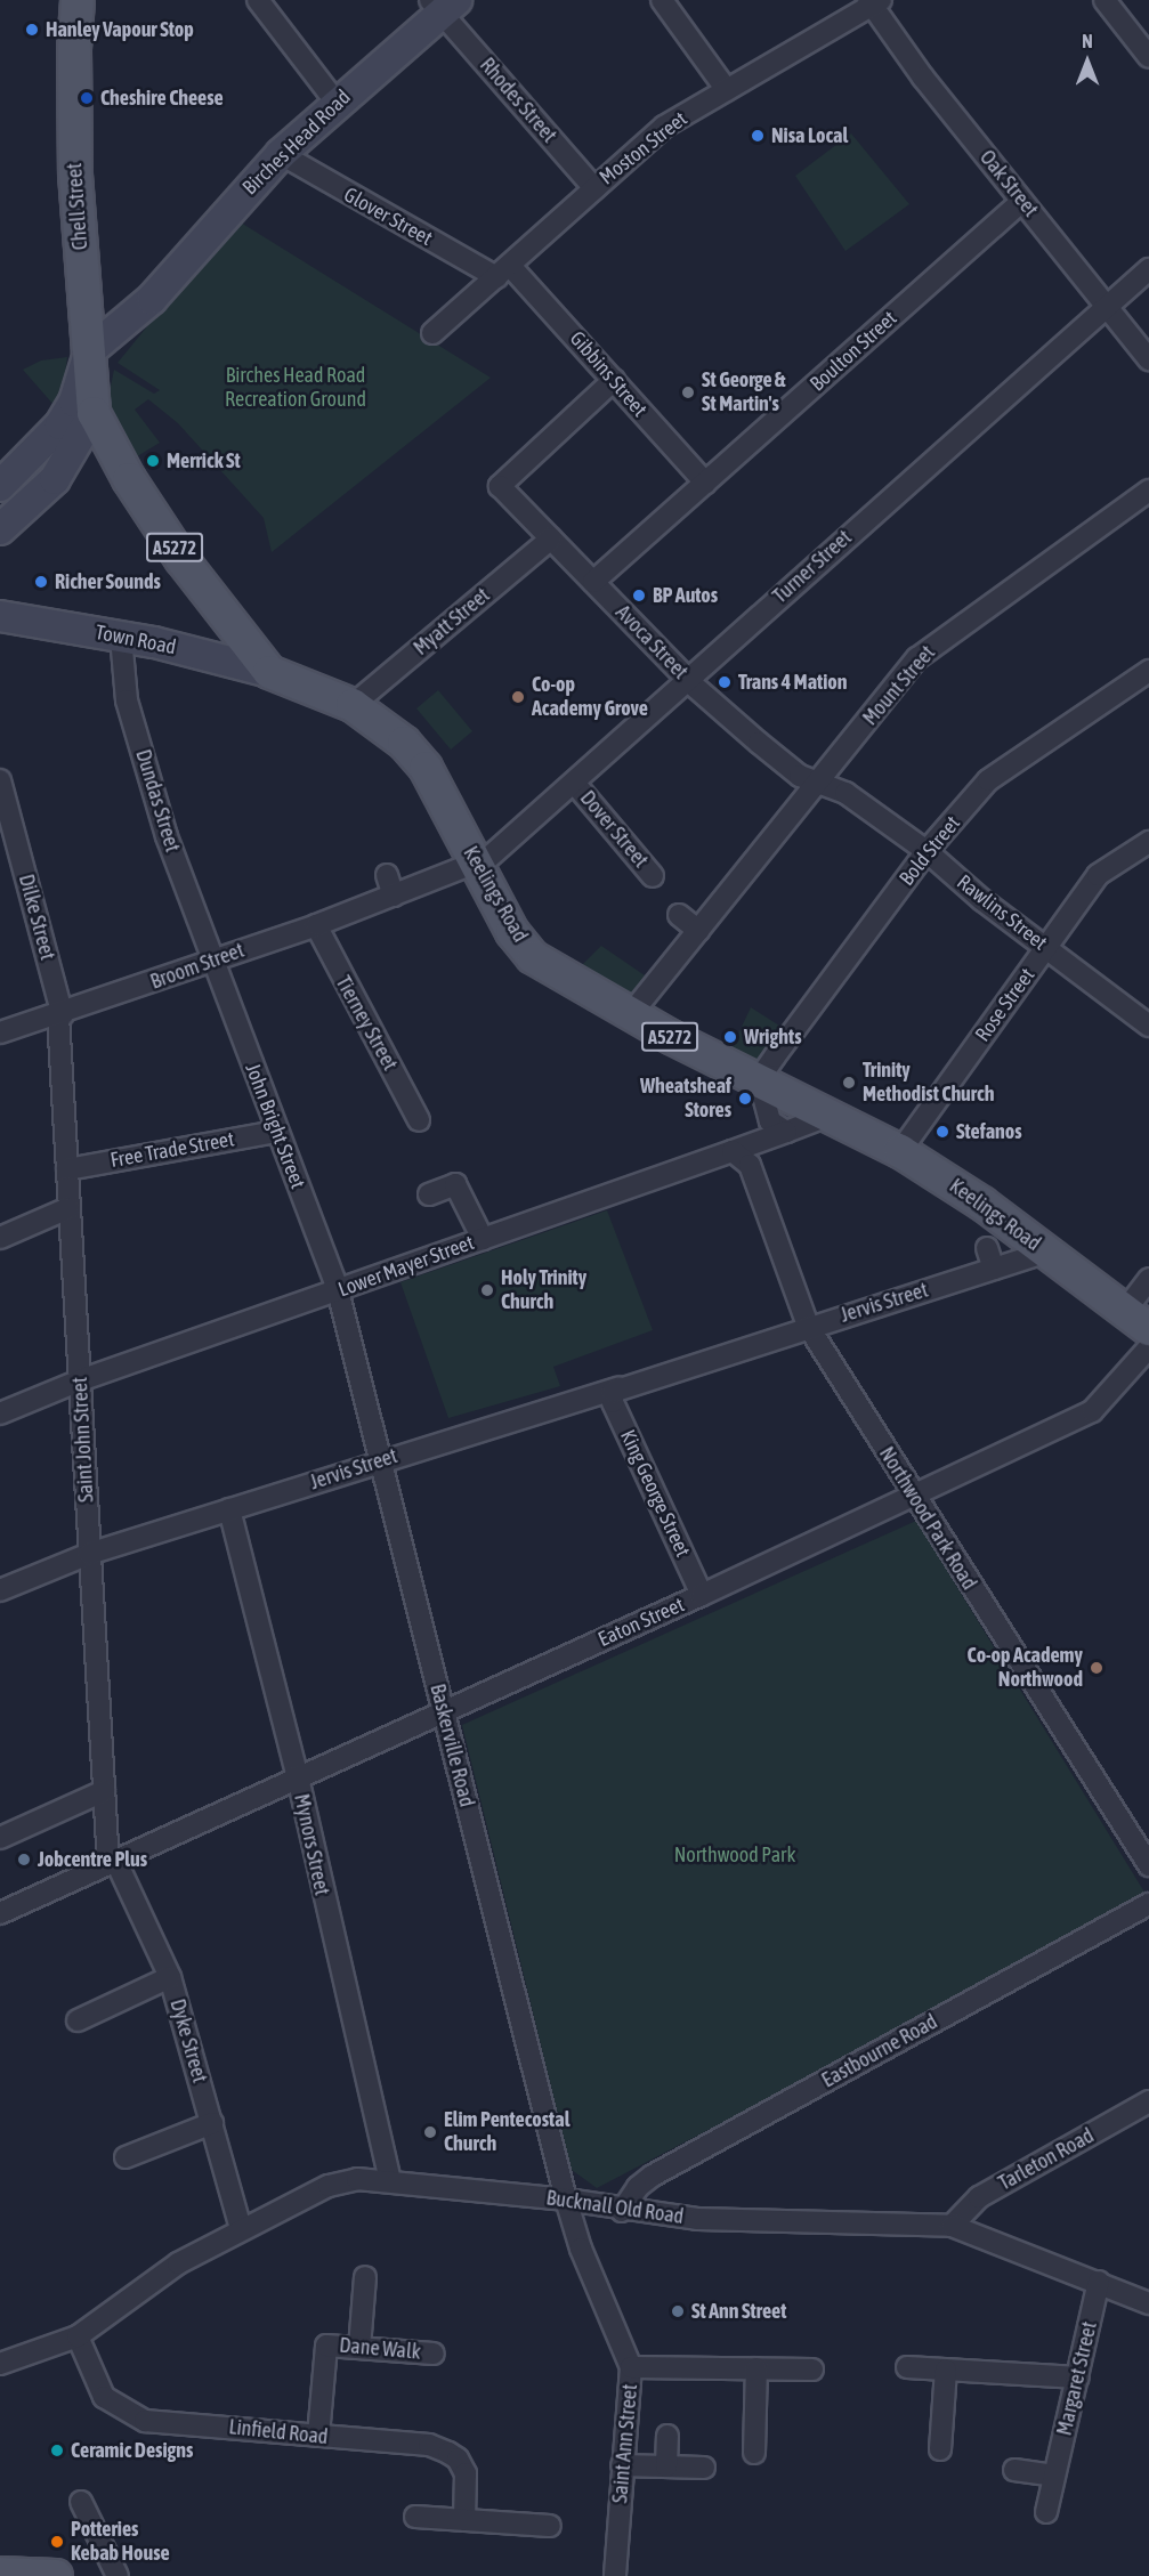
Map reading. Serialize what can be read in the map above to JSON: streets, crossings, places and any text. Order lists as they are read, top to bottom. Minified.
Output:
{"streets":{"main road":["Chell Street","A5272","Keelings Road"],"street":["Rhodes Street","Birches Head Road","Moston Street","Oak Street","Glover Street","Boulton Street","Gibbins Street","Turner Street","Myatt Street","Town Road","Avoca Street","Mount Street","Dundas Street","Dover Street","Bold Street","Rawlins Street","Dilke Street","Broom Street","Rose Street","Tierney Street","John Bright Street","Free Trade Street","Lower Mayer Street","Jervis Street","Saint John Street","King George Street","Northwood Park Road","Eaton Street","Baskerville Road","Mynors Street","Dyke Street","Eastbourne Road","Tarleton Road","Bucknall Old Road","Dane Walk","Margaret Street","Linfield Road","Saint Ann Street"]},"crossings":[["Rhodes Street","Birches Head Road"],["Rhodes Street","Moston Street"],["Birches Head Road","Chell Street"],["Birches Head Road","Glover Street"],["Moston Street","Oak Street"],["Moston Street","Glover Street"],["Moston Street","Gibbins Street"],["Oak Street","Boulton Street"],["Oak Street","Turner Street"],["Chell Street","A5272"],["Glover Street","Gibbins Street"],["Boulton Street","Gibbins Street"],["Boulton Street","Avoca Street"],["Gibbins Street","Avoca Street"],["A5272","Town Road"],["A5272","Keelings Road"],["Turner Street","Avoca Street"],["Turner Street","Dover Street"],["Turner Street","Keelings Road"],["Turner Street","Broom Street"],["Myatt Street","Avoca Street"],["Myatt Street","Keelings Road"],["Town Road","Dundas Street"],["Town Road","Keelings Road"],["Avoca Street","Mount Street"],["Avoca Street","Rawlins Street"],["Mount Street","Keelings Road"],["Mount Street","Rawlins Street"],["Dundas Street","Broom Street"],["Dundas Street","John Bright Street"],["Bold Street","Keelings Road"],["Bold Street","Rawlins Street"],["Keelings Road","Broom Street"],["Keelings Road","Rose Street"],["Keelings Road","Jervis Street"],["Rawlins Street","Rose Street"],["Dilke Street","Broom Street"],["Dilke Street","Saint John Street"],["Broom Street","Tierney Street"],["Broom Street","John Bright Street"],["Broom Street","Saint John Street"],["John Bright Street","Free Trade Street"],["John Bright Street","Lower Mayer Street"],["John Bright Street","Baskerville Road"],["Free Trade Street","Saint John Street"],["Lower Mayer Street","Saint John Street"],["Lower Mayer Street","Northwood Park Road"],["Lower Mayer Street","Baskerville Road"],["Jervis Street","Saint John Street"],["Jervis Street","King George Street"],["Jervis Street","Northwood Park Road"],["Jervis Street","Baskerville Road"],["Jervis Street","Mynors Street"],["Saint John Street","Eaton Street"],["Saint John Street","Dyke Street"],["King George Street","Eaton Street"],["Northwood Park Road","Eaton Street"],["Eaton Street","Baskerville Road"],["Eaton Street","Mynors Street"],["Eaton Street","Dyke Street"],["Baskerville Road","Bucknall Old Road"],["Baskerville Road","Saint Ann Street"],["Mynors Street","Bucknall Old Road"],["Dyke Street","Bucknall Old Road"],["Eastbourne Road","Bucknall Old Road"],["Tarleton Road","Bucknall Old Road"],["Bucknall Old Road","Margaret Street"],["Bucknall Old Road","Linfield Road"],["Bucknall Old Road","Saint Ann Street"],["Dane Walk","Linfield Road"]],"parks":["Birches Head Road Recreation Ground","Northwood Park"],"places":["Hanley Vapour Stop","Cheshire Cheese","Nisa Local","St George & St Martin's","Merrick St","Richer Sounds","BP Autos","Trans 4 Mation","Co-op Academy Grove","Wrights","Trinity Methodist Church","Wheatsheaf Stores","Stefanos","Holy Trinity Church","Co-op Academy Northwood","Jobcentre Plus","Elim Pentecostal Church","St Ann Street","Ceramic Designs","Potteries Kebab House"],"north":"top"}
